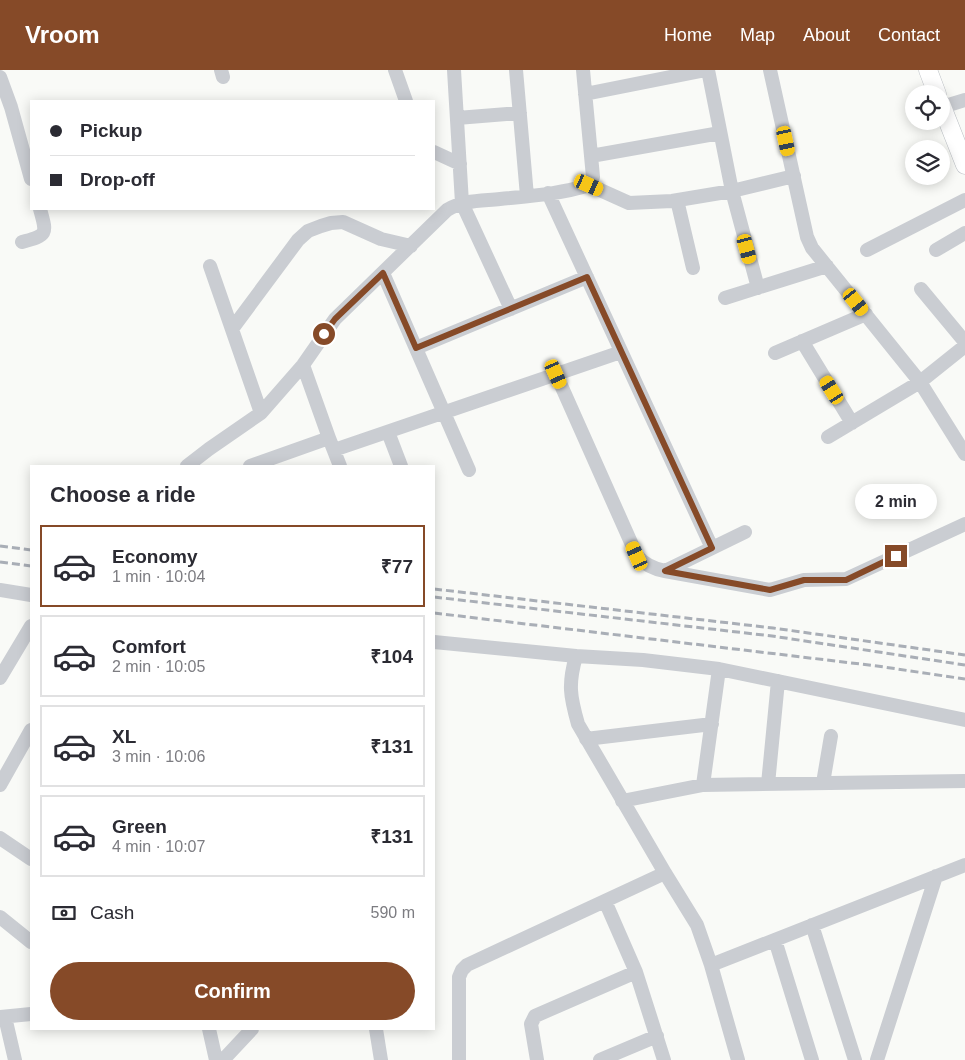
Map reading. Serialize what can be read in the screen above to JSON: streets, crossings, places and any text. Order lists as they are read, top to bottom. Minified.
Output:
{"page":{"header":"Vroom","nav":["Home","Map","About","Contact"],"banner":["Pickup","Drop-off"],"heading":"Choose a ride","bubble":"2 min","list":[{"name":"Economy","note":"1 min · 10:04","value":"₹77"},{"name":"Comfort","note":"2 min · 10:05","value":"₹104"},{"name":"XL","note":"3 min · 10:06","value":"₹131"},{"name":"Green","note":"4 min · 10:07","value":"₹131"}],"pay":["Cash","590 m"],"buttons":"Confirm"}}
